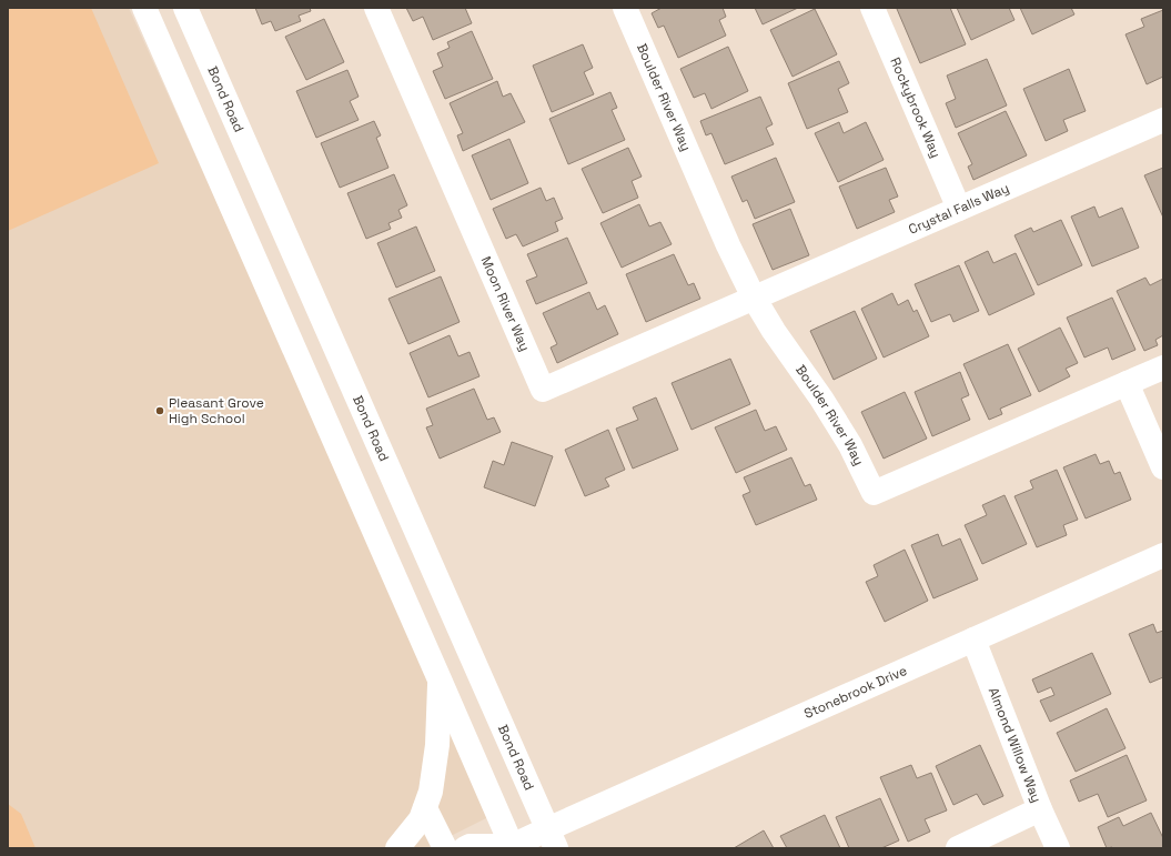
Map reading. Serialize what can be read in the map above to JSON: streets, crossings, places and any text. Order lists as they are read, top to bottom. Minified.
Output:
{"streets":{"street":["Boulder River Way","Bond Road","Rockybrook Way","Crystal Falls Way","Moon River Way","Stonebrook Drive","Almond Willow Way"]},"crossings":[["Boulder River Way","Crystal Falls Way"],["Boulder River Way","Moon River Way"],["Bond Road","Stonebrook Drive"],["Rockybrook Way","Crystal Falls Way"],["Crystal Falls Way","Moon River Way"],["Stonebrook Drive","Almond Willow Way"]],"places":["Pleasant Grove High School"]}
